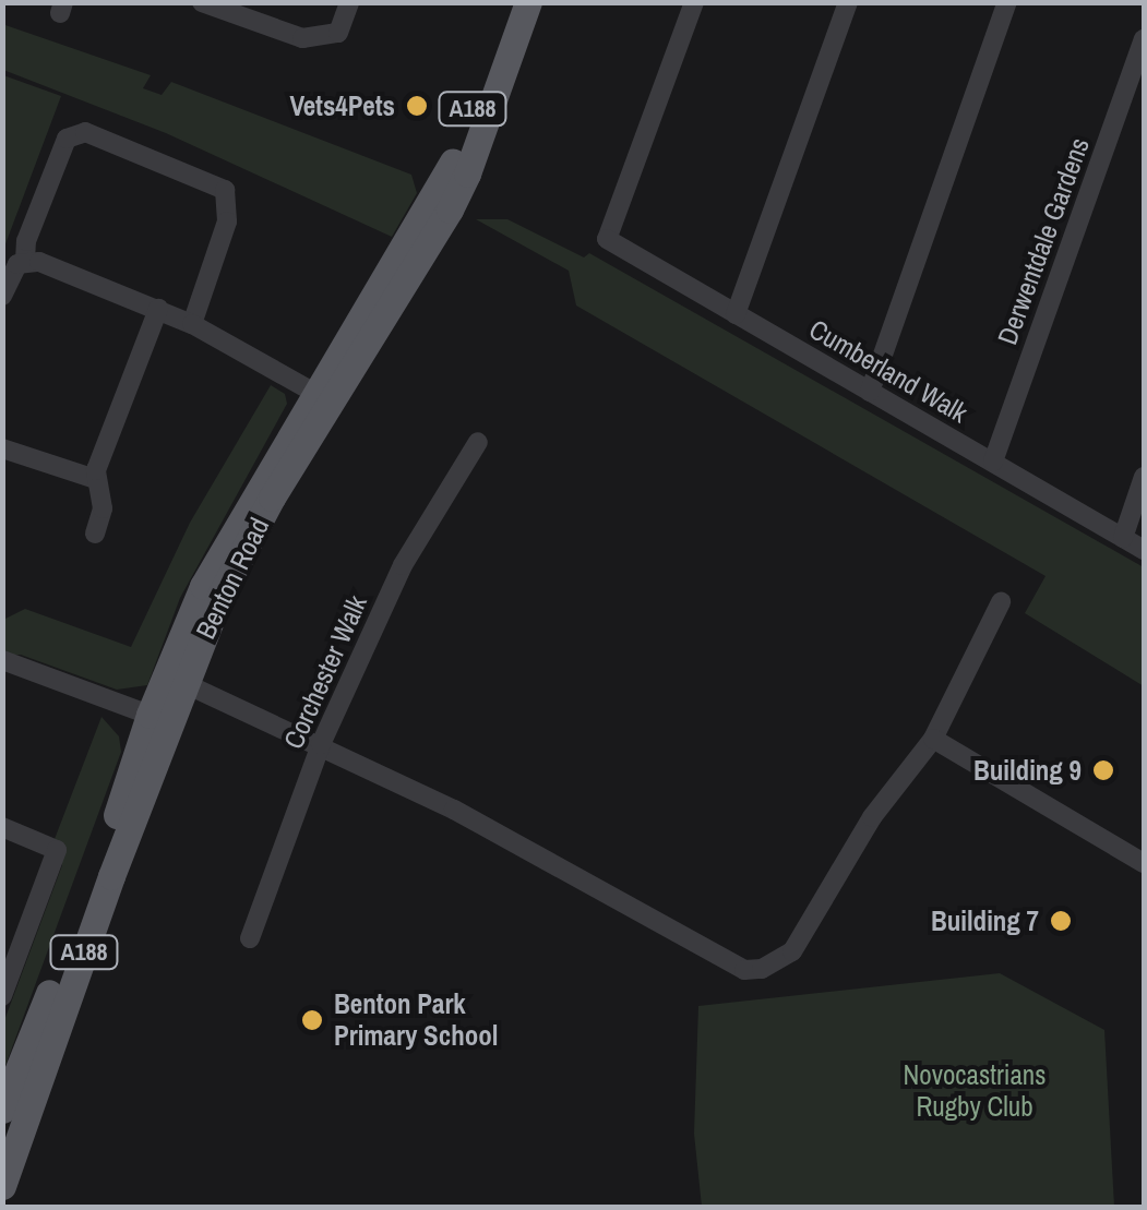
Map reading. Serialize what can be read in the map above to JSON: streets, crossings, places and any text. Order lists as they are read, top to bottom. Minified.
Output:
{"streets":{"main road":["A188","Benton Road"],"street":["Derwentdale Gardens","Cumberland Walk","Corchester Walk"]},"crossings":[["Derwentdale Gardens","Cumberland Walk"]],"parks":["Novocastrians Rugby Club"],"places":["Vets4Pets","Building 9","Building 7","Benton Park Primary School"]}
